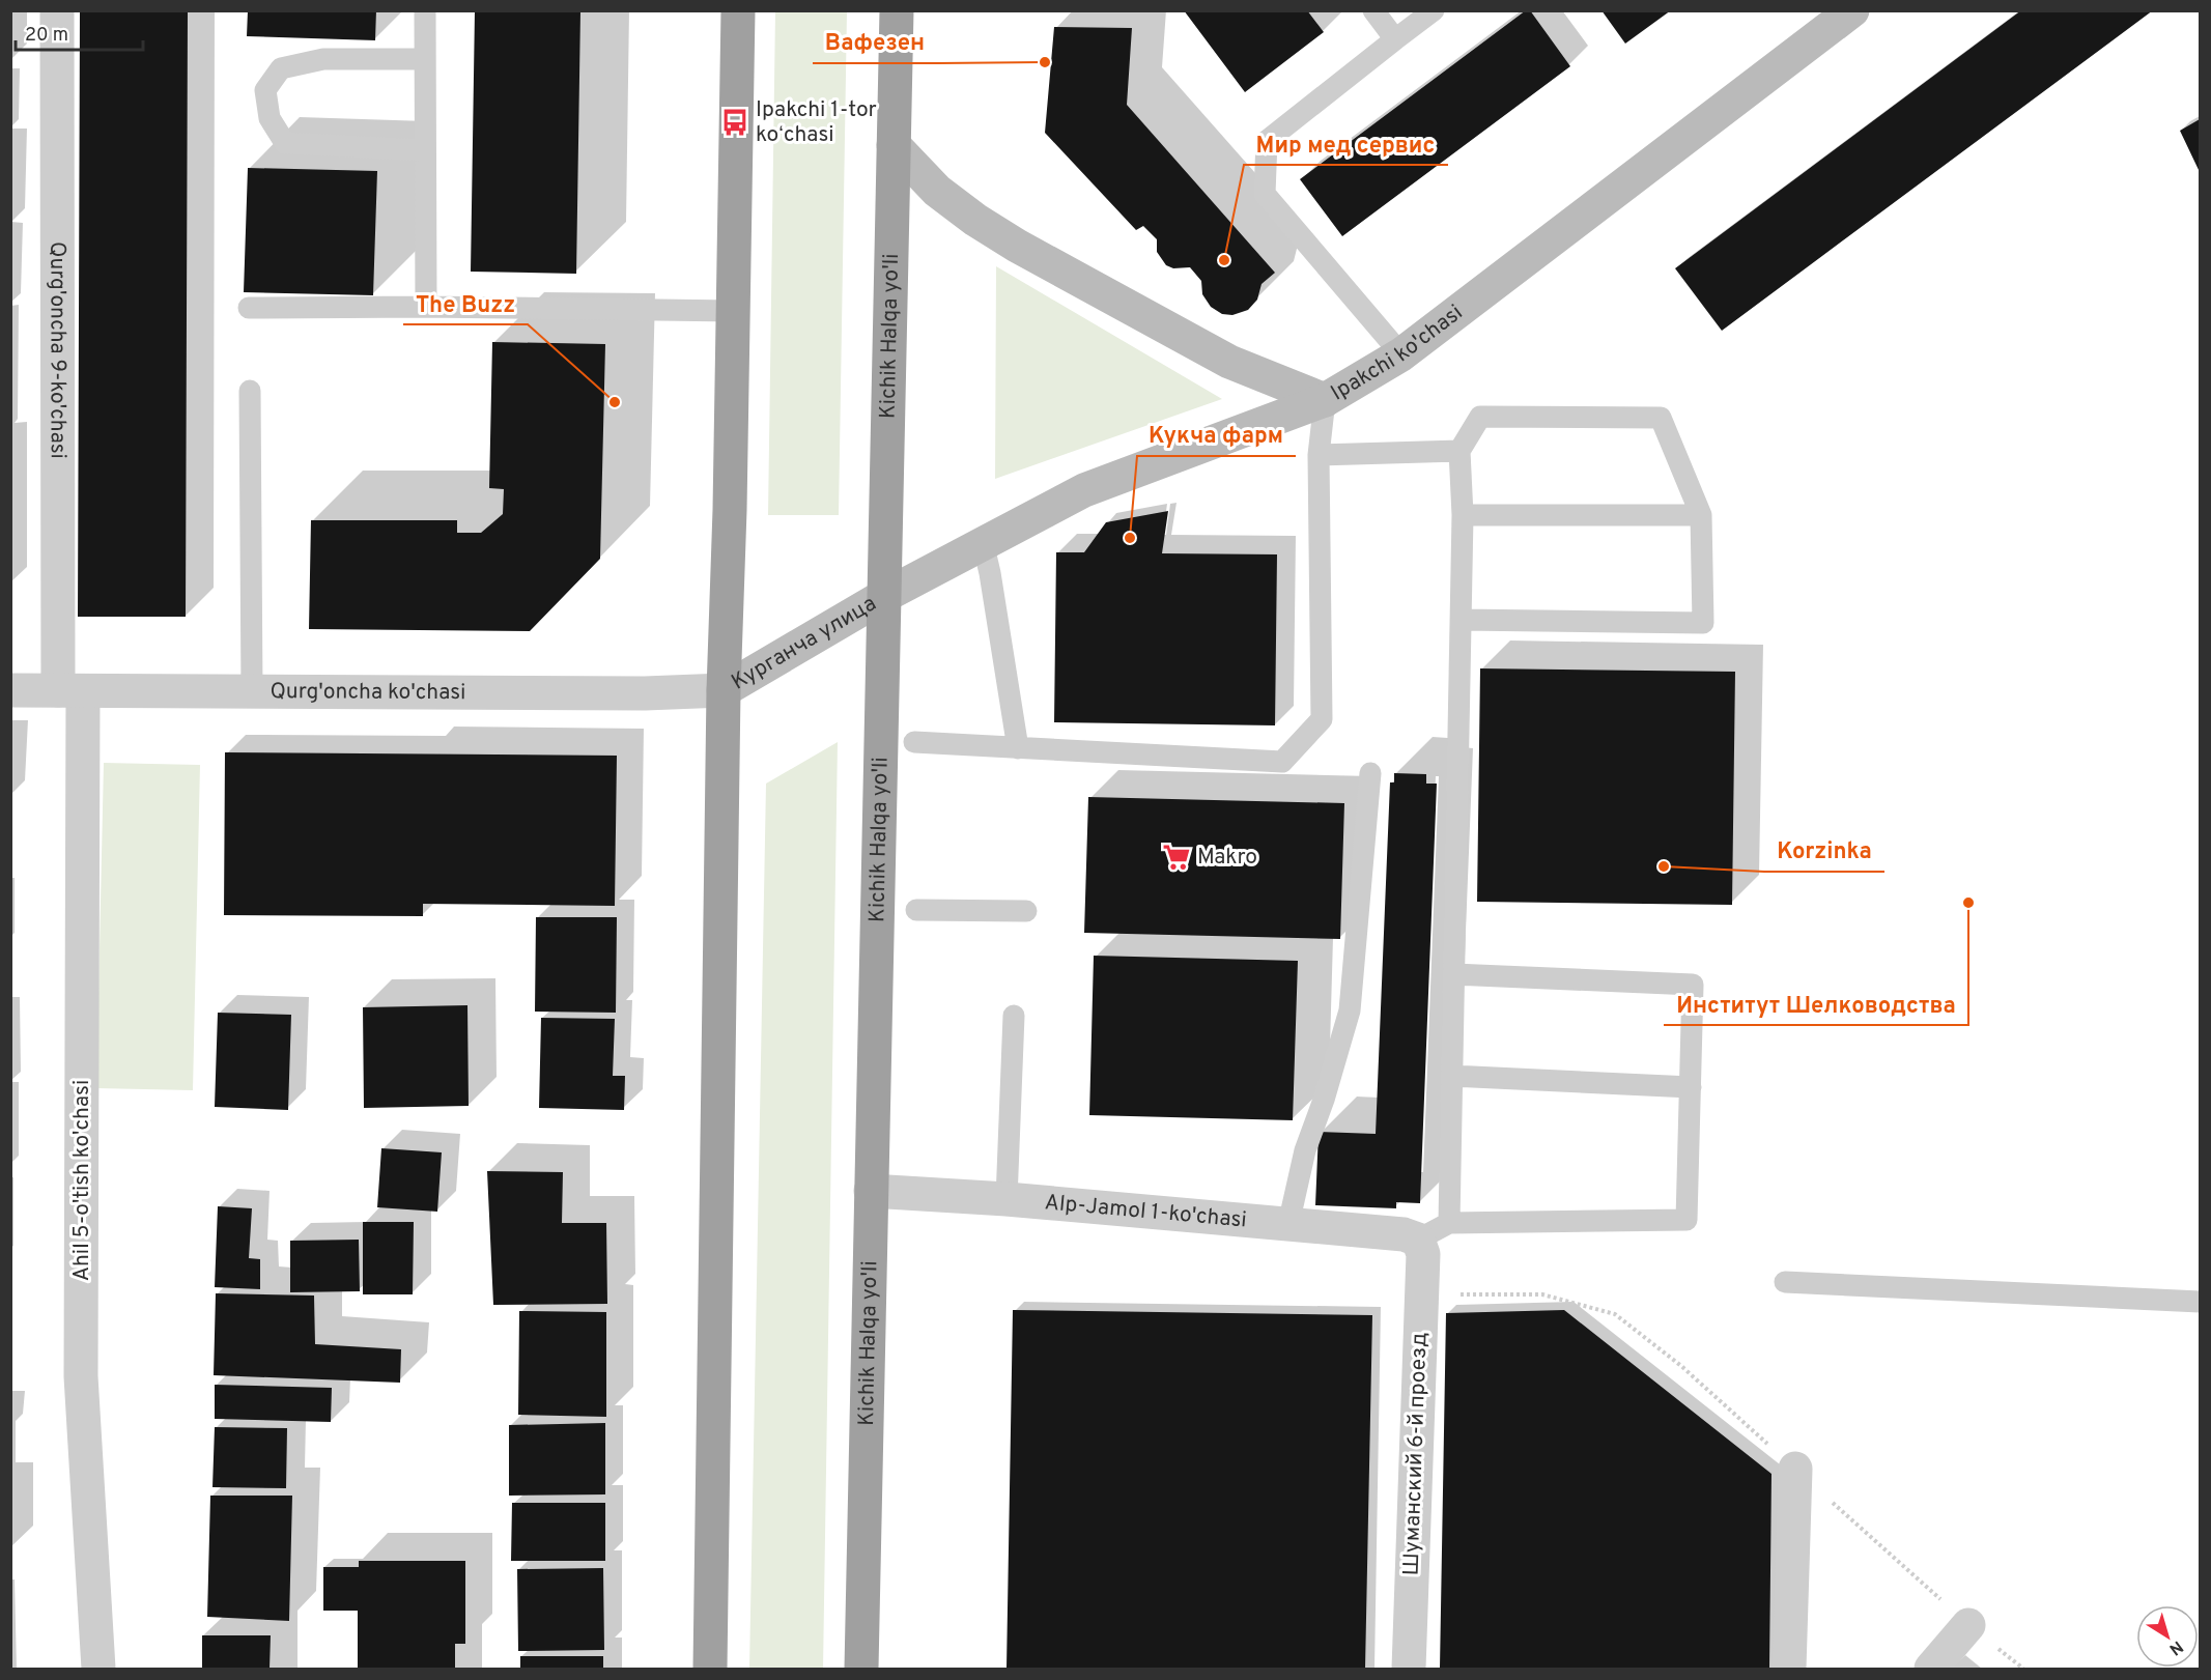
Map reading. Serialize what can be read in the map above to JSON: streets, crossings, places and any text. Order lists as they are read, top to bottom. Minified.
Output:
{"streets":{"highway":["Kichik Halqa yo'li"],"main road":["Ipakchi ko'chasi","Курганча улица"],"street":["Qurg'oncha 9-ko'chasi","Qurg'oncha ko'chasi","Ahil 5-o'tish ko'chasi","Alp-Jamol 1-ko'chasi","Шуманский 6-й проезд"]},"crossings":[["Kichik Halqa yo'li","Ipakchi ko'chasi"],["Kichik Halqa yo'li","Курганча улица"],["Kichik Halqa yo'li","Alp-Jamol 1-ko'chasi"],["Qurg'oncha 9-ko'chasi","Qurg'oncha ko'chasi"],["Qurg'oncha 9-ko'chasi","Ahil 5-o'tish ko'chasi"],["Ipakchi ko'chasi","Курганча улица"],["Курганча улица","Qurg'oncha ko'chasi"],["Qurg'oncha ko'chasi","Ahil 5-o'tish ko'chasi"],["Alp-Jamol 1-ko'chasi","Шуманский 6-й проезд"]],"places":{"other":["Вафезен","Мир мед сервис","The Buzz","Кукча фарм","Korzinka","Институт Шелководства"],"bus stop":["Ipakchi 1-tor koʻchasi"],"supermarket":["Makro"]},"scale_bar":"20 m","north":"bottom right"}
